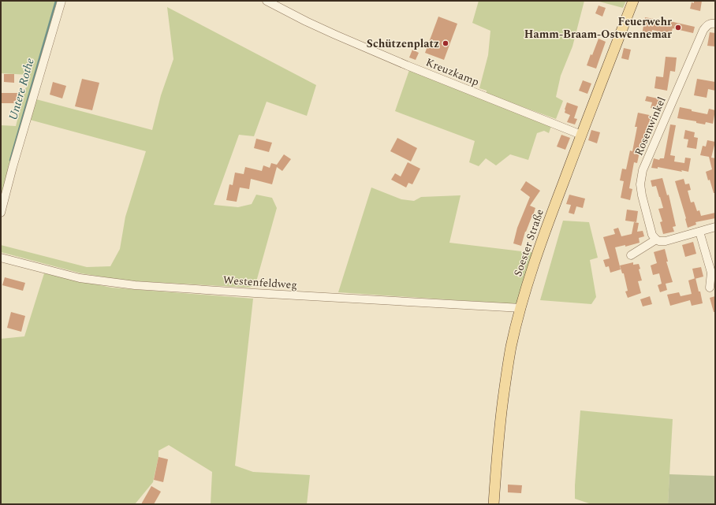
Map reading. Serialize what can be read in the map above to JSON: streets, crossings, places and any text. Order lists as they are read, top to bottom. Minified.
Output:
{"streets":{"main road":["Soester Straße"],"street":["Kreuzkamp","Rosenwinkel","Westenfeldweg"]},"crossings":[["Kreuzkamp","Soester Straße"],["Soester Straße","Westenfeldweg"]],"water":["Untere Rothe"],"places":["Feuerwehr Hamm-Braam-Ostwennemar","Schützenplatz"]}
